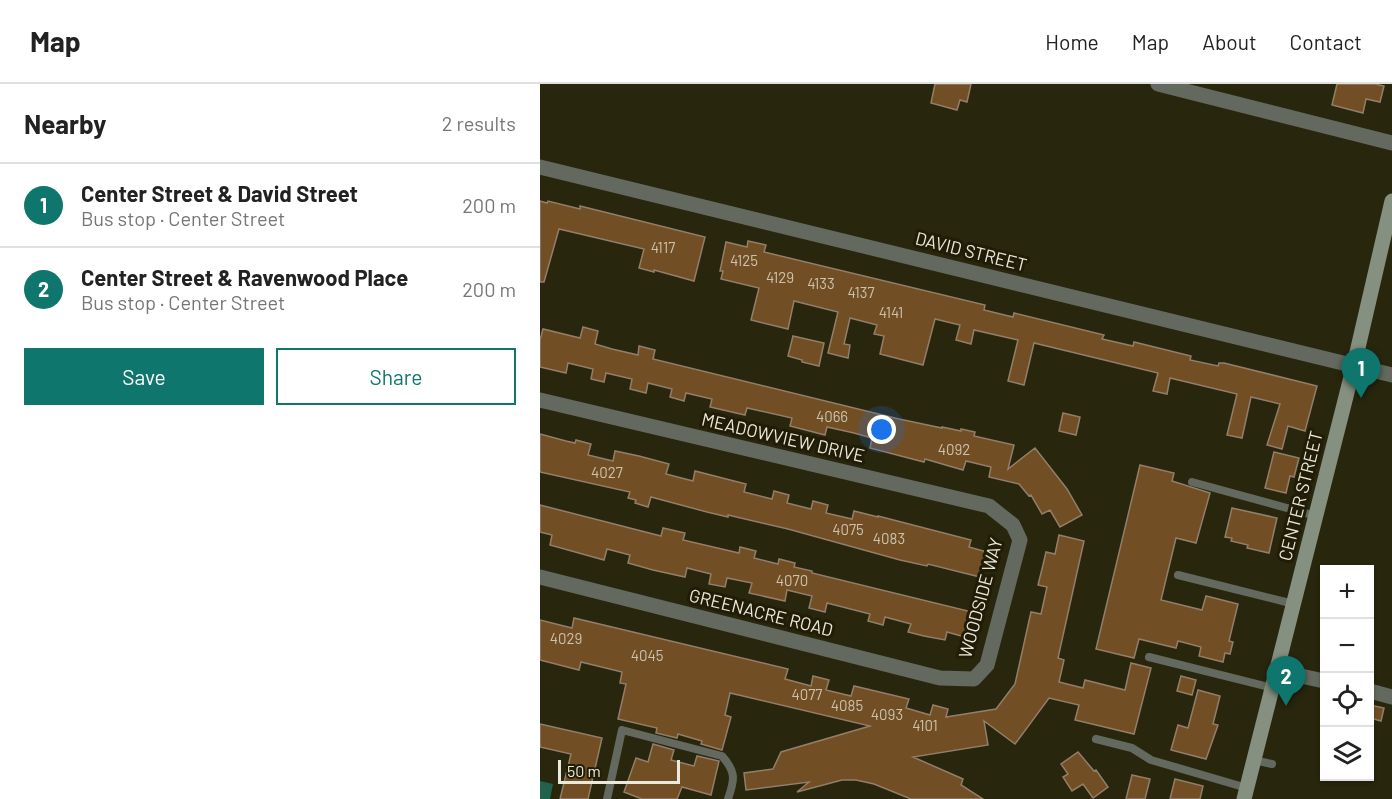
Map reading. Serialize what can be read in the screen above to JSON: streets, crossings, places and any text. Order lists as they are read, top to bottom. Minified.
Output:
{"streets":{"street":["DAVID STREET","MEADOWVIEW DRIVE","CENTER STREET","WOODSIDE WAY","GREENACRE ROAD"]},"crossings":[["DAVID STREET","CENTER STREET"],["MEADOWVIEW DRIVE","WOODSIDE WAY"],["WOODSIDE WAY","GREENACRE ROAD"]],"house_numbers":["4117","4125","4129","4133","4137","4141","4066","4092","4027","4075","4083","4070","4029","4045","4077","4085","4093","4101"],"scale_bar":"50 m","page":{"header":"Map","nav":["Home","Map","About","Contact"],"heading":["Nearby","2 results"],"list":[{"mark":"1","name":"Center Street & David Street","note":"Bus stop · Center Street","value":"200 m"},{"mark":"2","name":"Center Street & Ravenwood Place","note":"Bus stop · Center Street","value":"200 m"}],"buttons":["Save","Share"],"pins":["1","2"],"map_buttons":["+","−"],"scale":"50 m"}}
